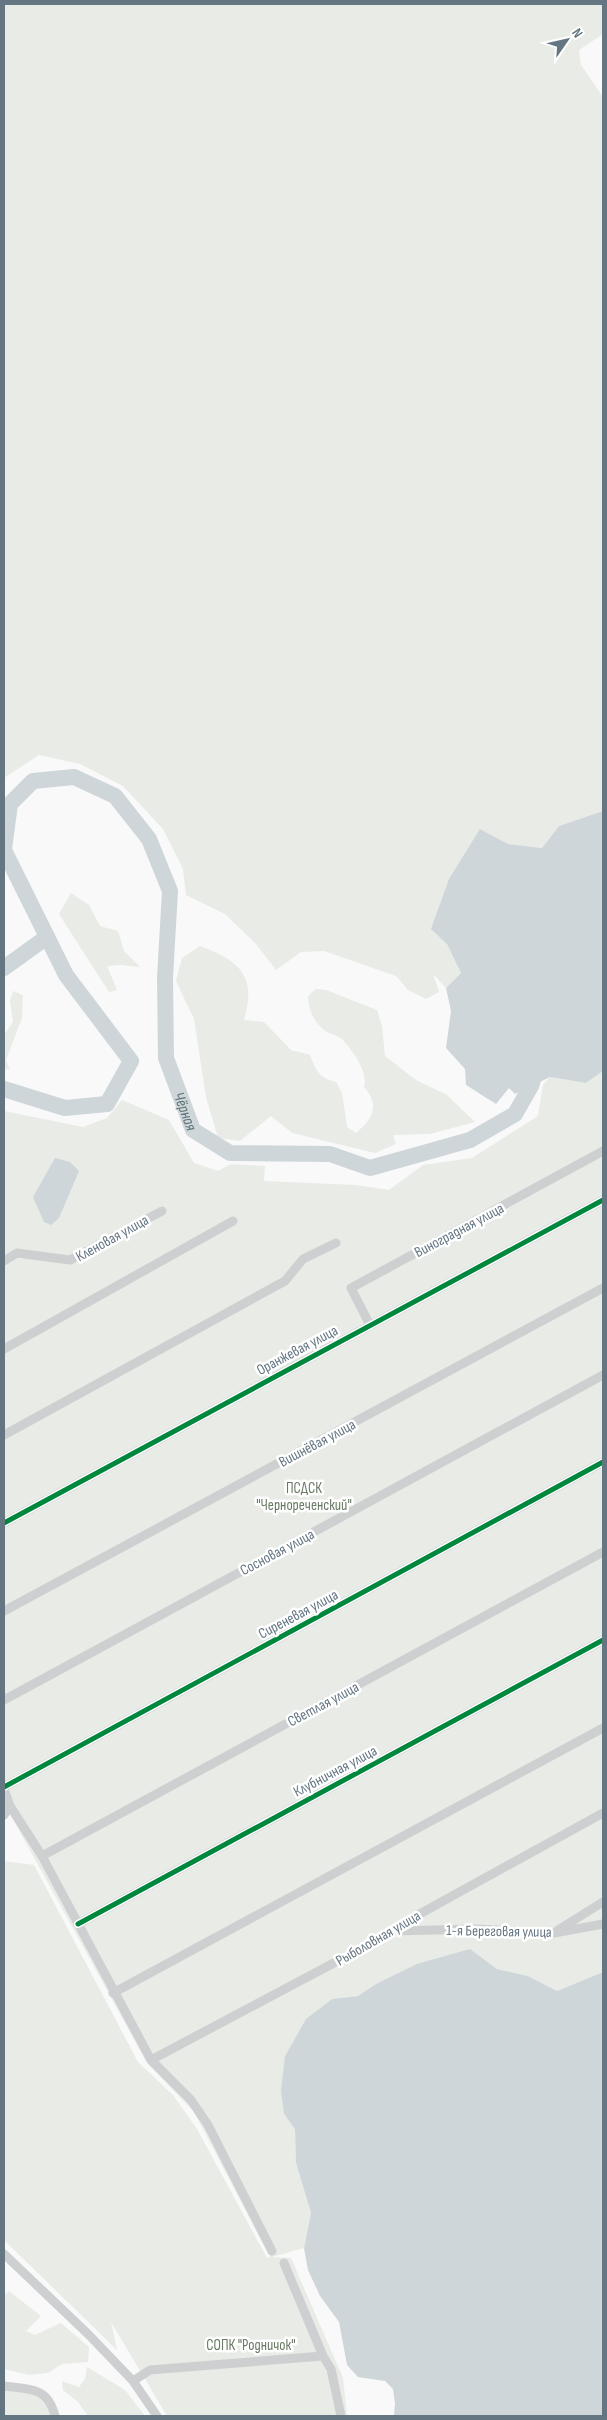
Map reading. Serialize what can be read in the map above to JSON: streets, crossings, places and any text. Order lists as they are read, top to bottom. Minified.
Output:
{"streets":{"street":["Виноградная улица","Кленовая улица","Оранжевая улица","Вишнёвая улица","Сосновая улица","Сиреневая улица","Светлая улица","Клубничная улица","1-я Береговая улица","Рыболовная улица"]},"crossings":[["Виноградная улица","Оранжевая улица"],["1-я Береговая улица","Рыболовная улица"]],"water":["Чёрная"],"parks":["ПСДСК \"Чернореченский\"","СОПК \"Родничок\""],"north":"top right"}
